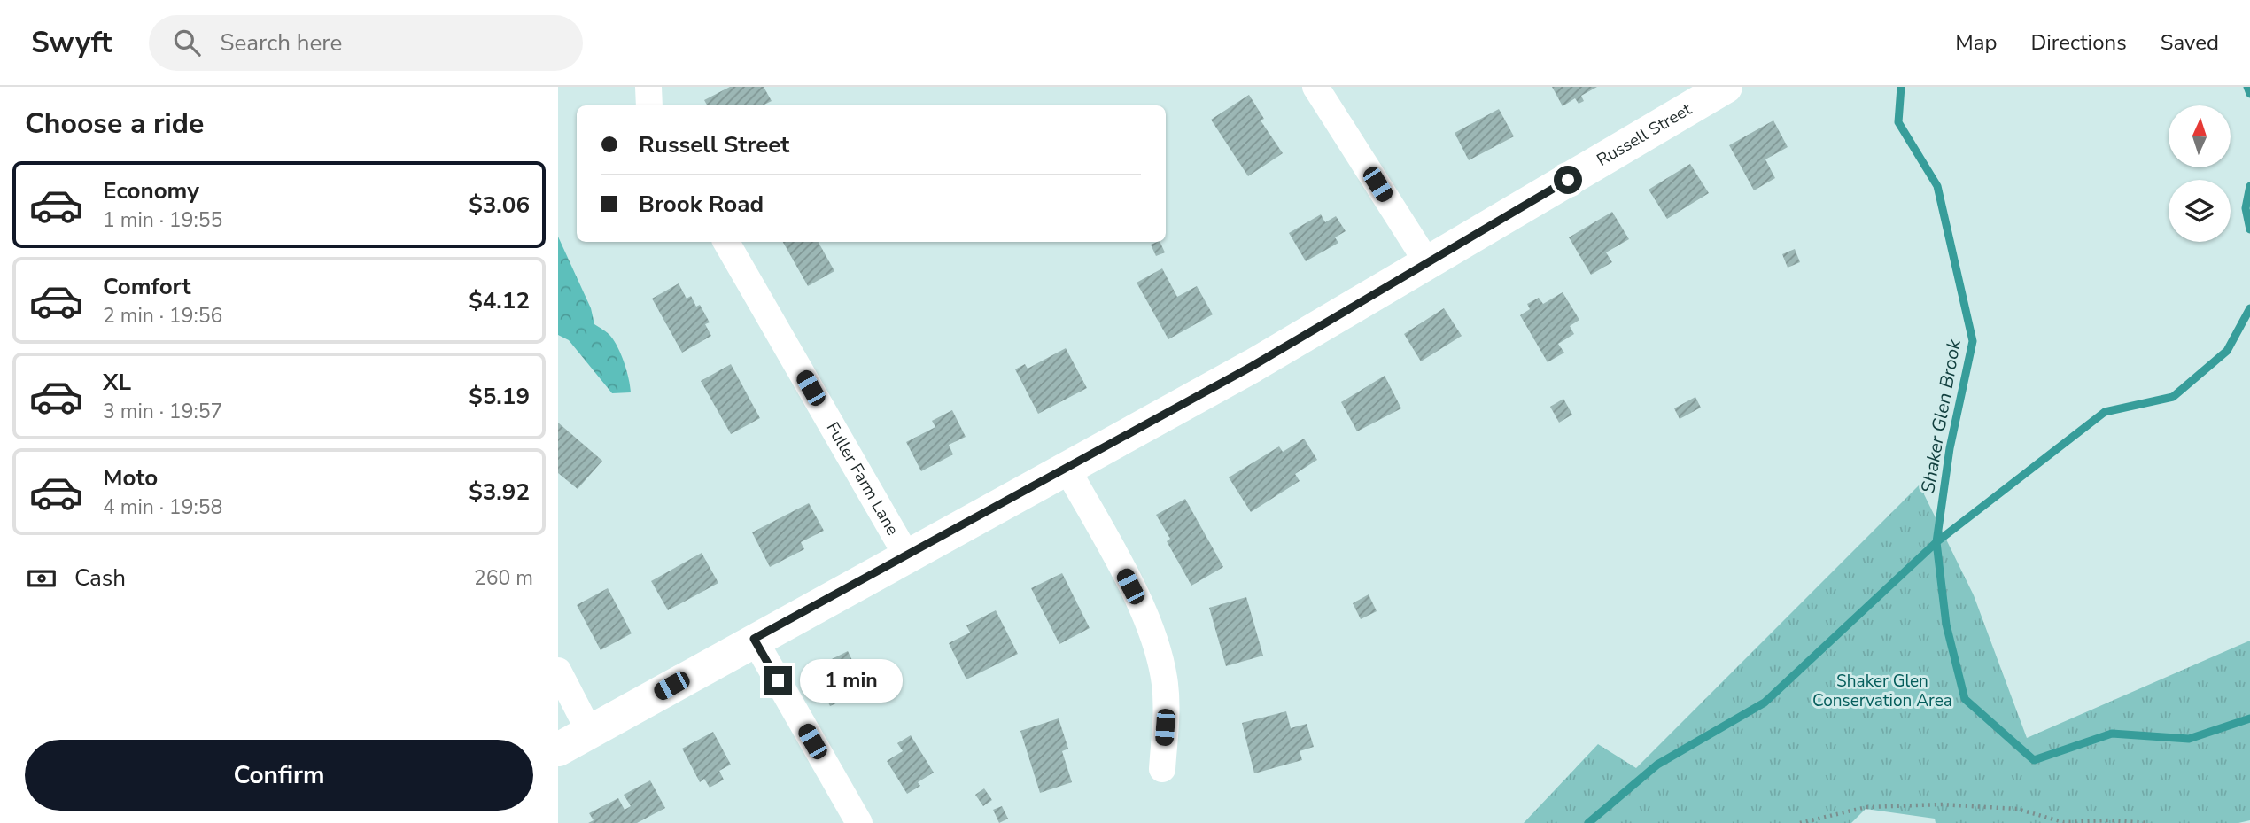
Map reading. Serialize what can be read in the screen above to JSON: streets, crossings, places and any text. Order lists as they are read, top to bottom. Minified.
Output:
{"streets":{"street":["Russell Street","Fuller Farm Lane"]},"crossings":[["Russell Street","Fuller Farm Lane"]],"water":["Shaker Glen Brook"],"parks":["Shaker Glen Conservation Area"],"north":"top","page":{"header":"Swyft","search":"Search here","nav":["Map","Directions","Saved"],"heading":"Choose a ride","banner":["Russell Street","Brook Road"],"list":[{"name":"Economy","note":"1 min · 19:55","value":"$3.06"},{"name":"Comfort","note":"2 min · 19:56","value":"$4.12"},{"name":"XL","note":"3 min · 19:57","value":"$5.19"},{"name":"Moto","note":"4 min · 19:58","value":"$3.92"}],"pay":["Cash","260 m"],"bubble":"1 min","buttons":"Confirm"}}
